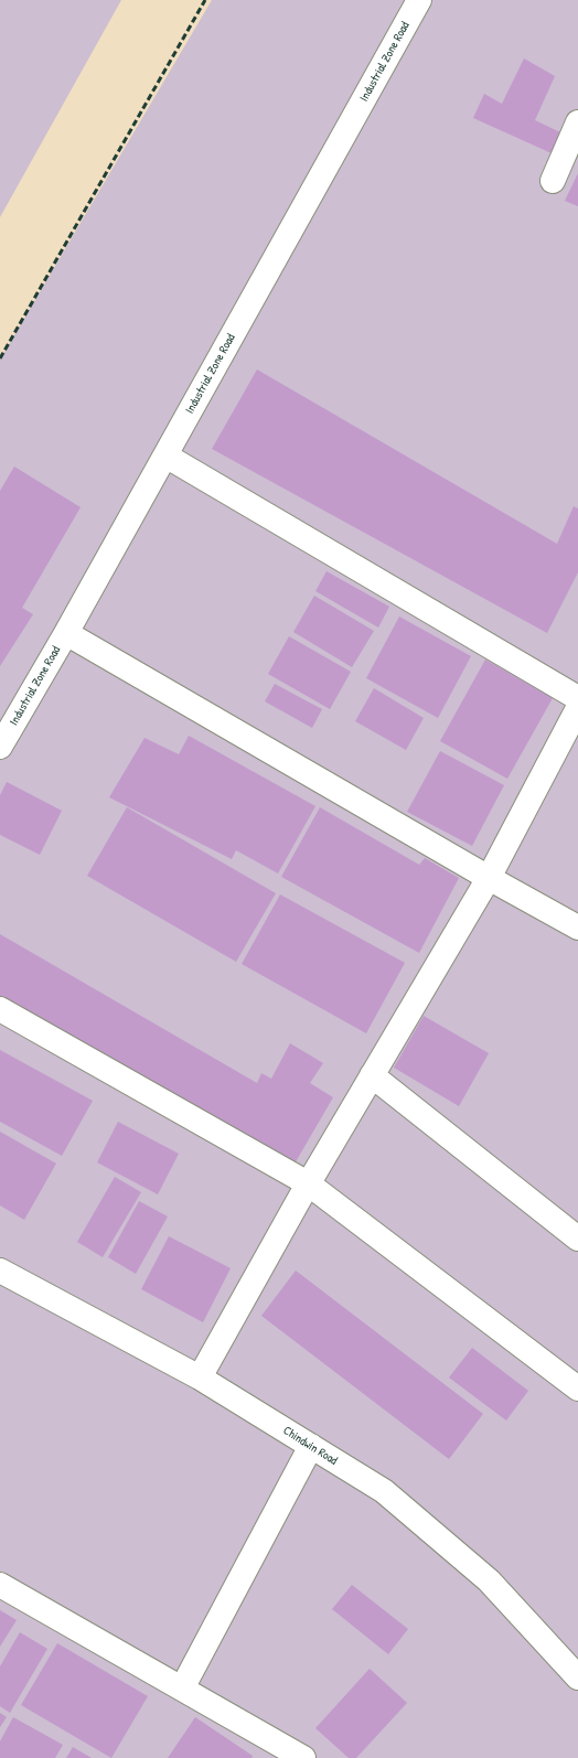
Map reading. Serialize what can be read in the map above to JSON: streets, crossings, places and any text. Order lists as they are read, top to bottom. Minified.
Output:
{"streets":{"street":["Industrial Zone Road","Chindwin Road"]}}
